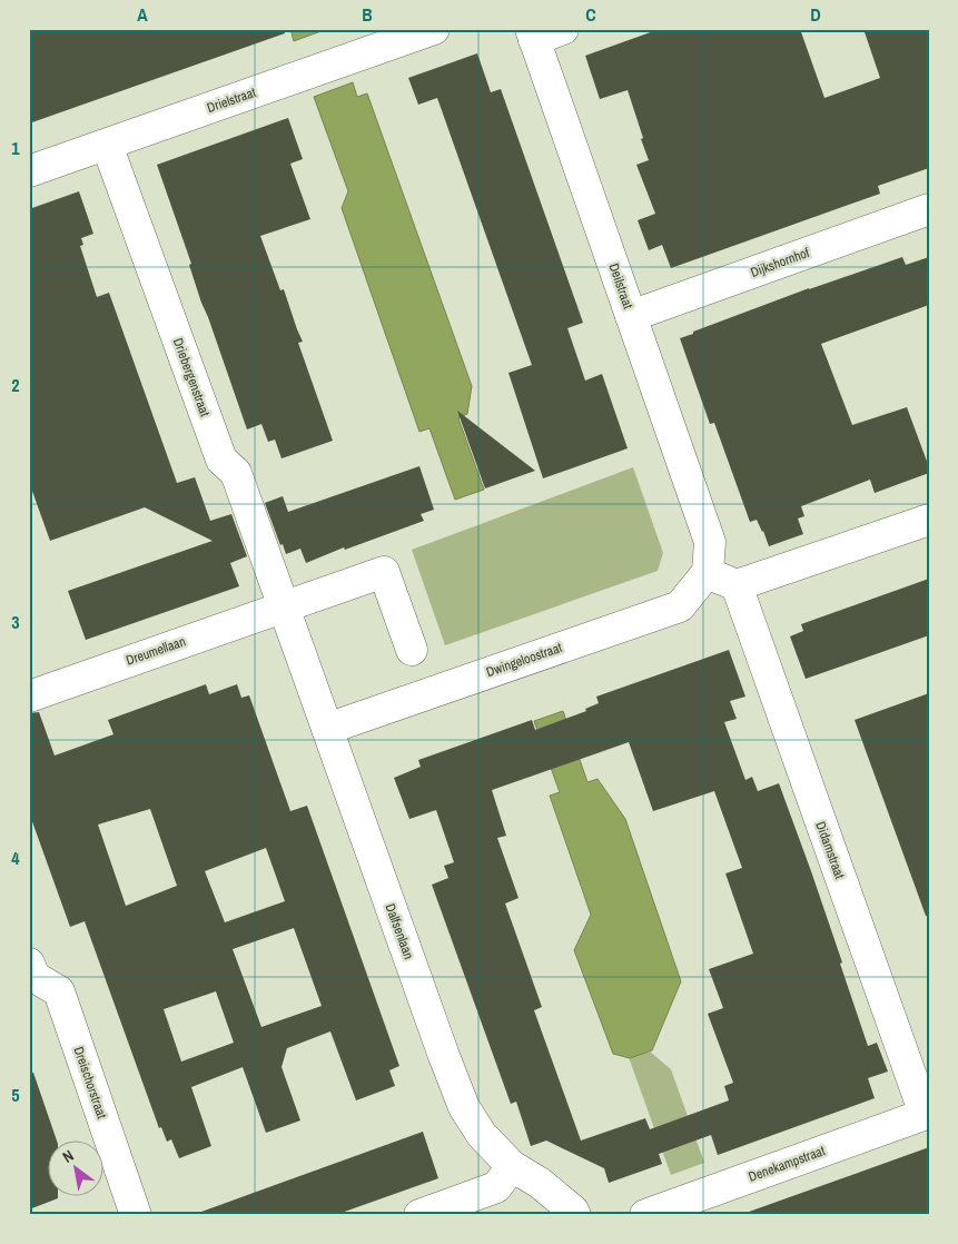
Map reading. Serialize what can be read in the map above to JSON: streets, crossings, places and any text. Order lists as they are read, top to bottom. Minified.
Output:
{"streets":{"street":["Drielstraat","Dijkshornhof","Deilstraat","Driebergenstraat","Dreumellaan","Dwingeloostraat","Didamstraat","Dalfsenlaan","Dreischorstraat","Denekampstraat"]},"crossings":[["Drielstraat","Driebergenstraat"],["Dijkshornhof","Deilstraat"],["Deilstraat","Dwingeloostraat"],["Driebergenstraat","Dreumellaan"],["Driebergenstraat","Dalfsenlaan"],["Dreumellaan","Dalfsenlaan"],["Dwingeloostraat","Dalfsenlaan"],["Didamstraat","Denekampstraat"]],"north":"top left","grid":{"columns":["A","B","C","D"],"rows":["1","2","3","4","5"]}}
